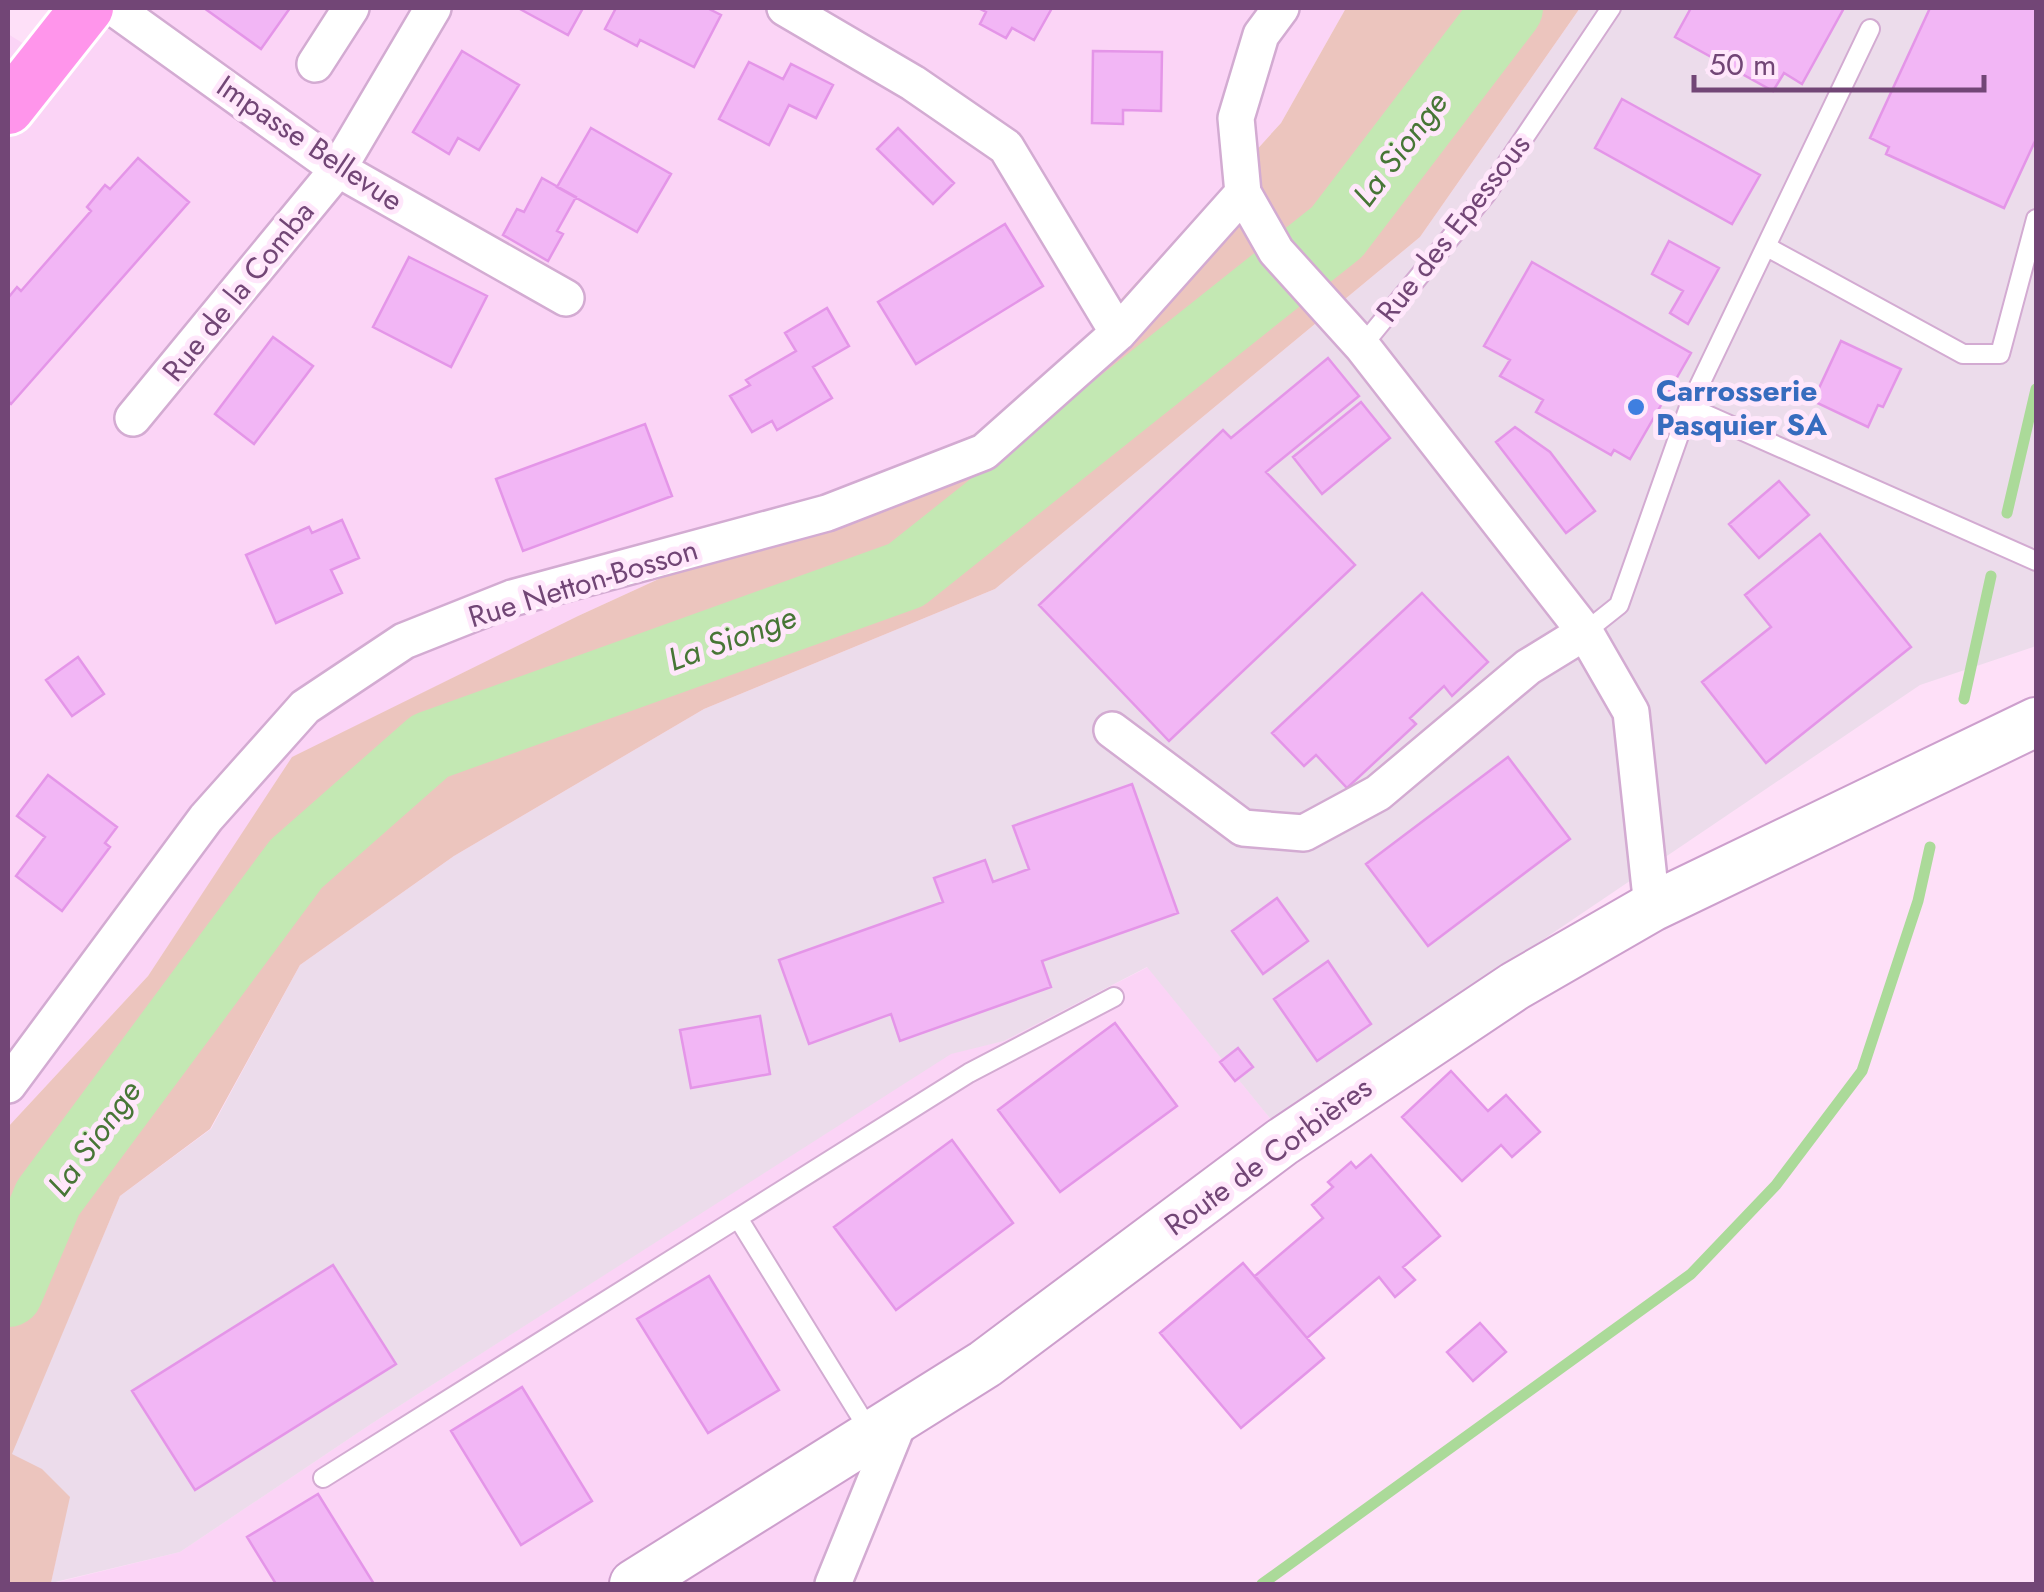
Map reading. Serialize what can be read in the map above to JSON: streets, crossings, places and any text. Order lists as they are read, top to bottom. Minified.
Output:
{"streets":{"main road":["Route de Corbières"],"street":["Impasse Bellevue","Rue des Epessous","Rue de la Comba","Rue Netton-Bosson"]},"crossings":[["Impasse Bellevue","Rue de la Comba"],["Rue des Epessous","Route de Corbières"]],"water":["La Sionge"],"places":["Carrosserie Pasquier SA"],"scale_bar":"50 m"}
